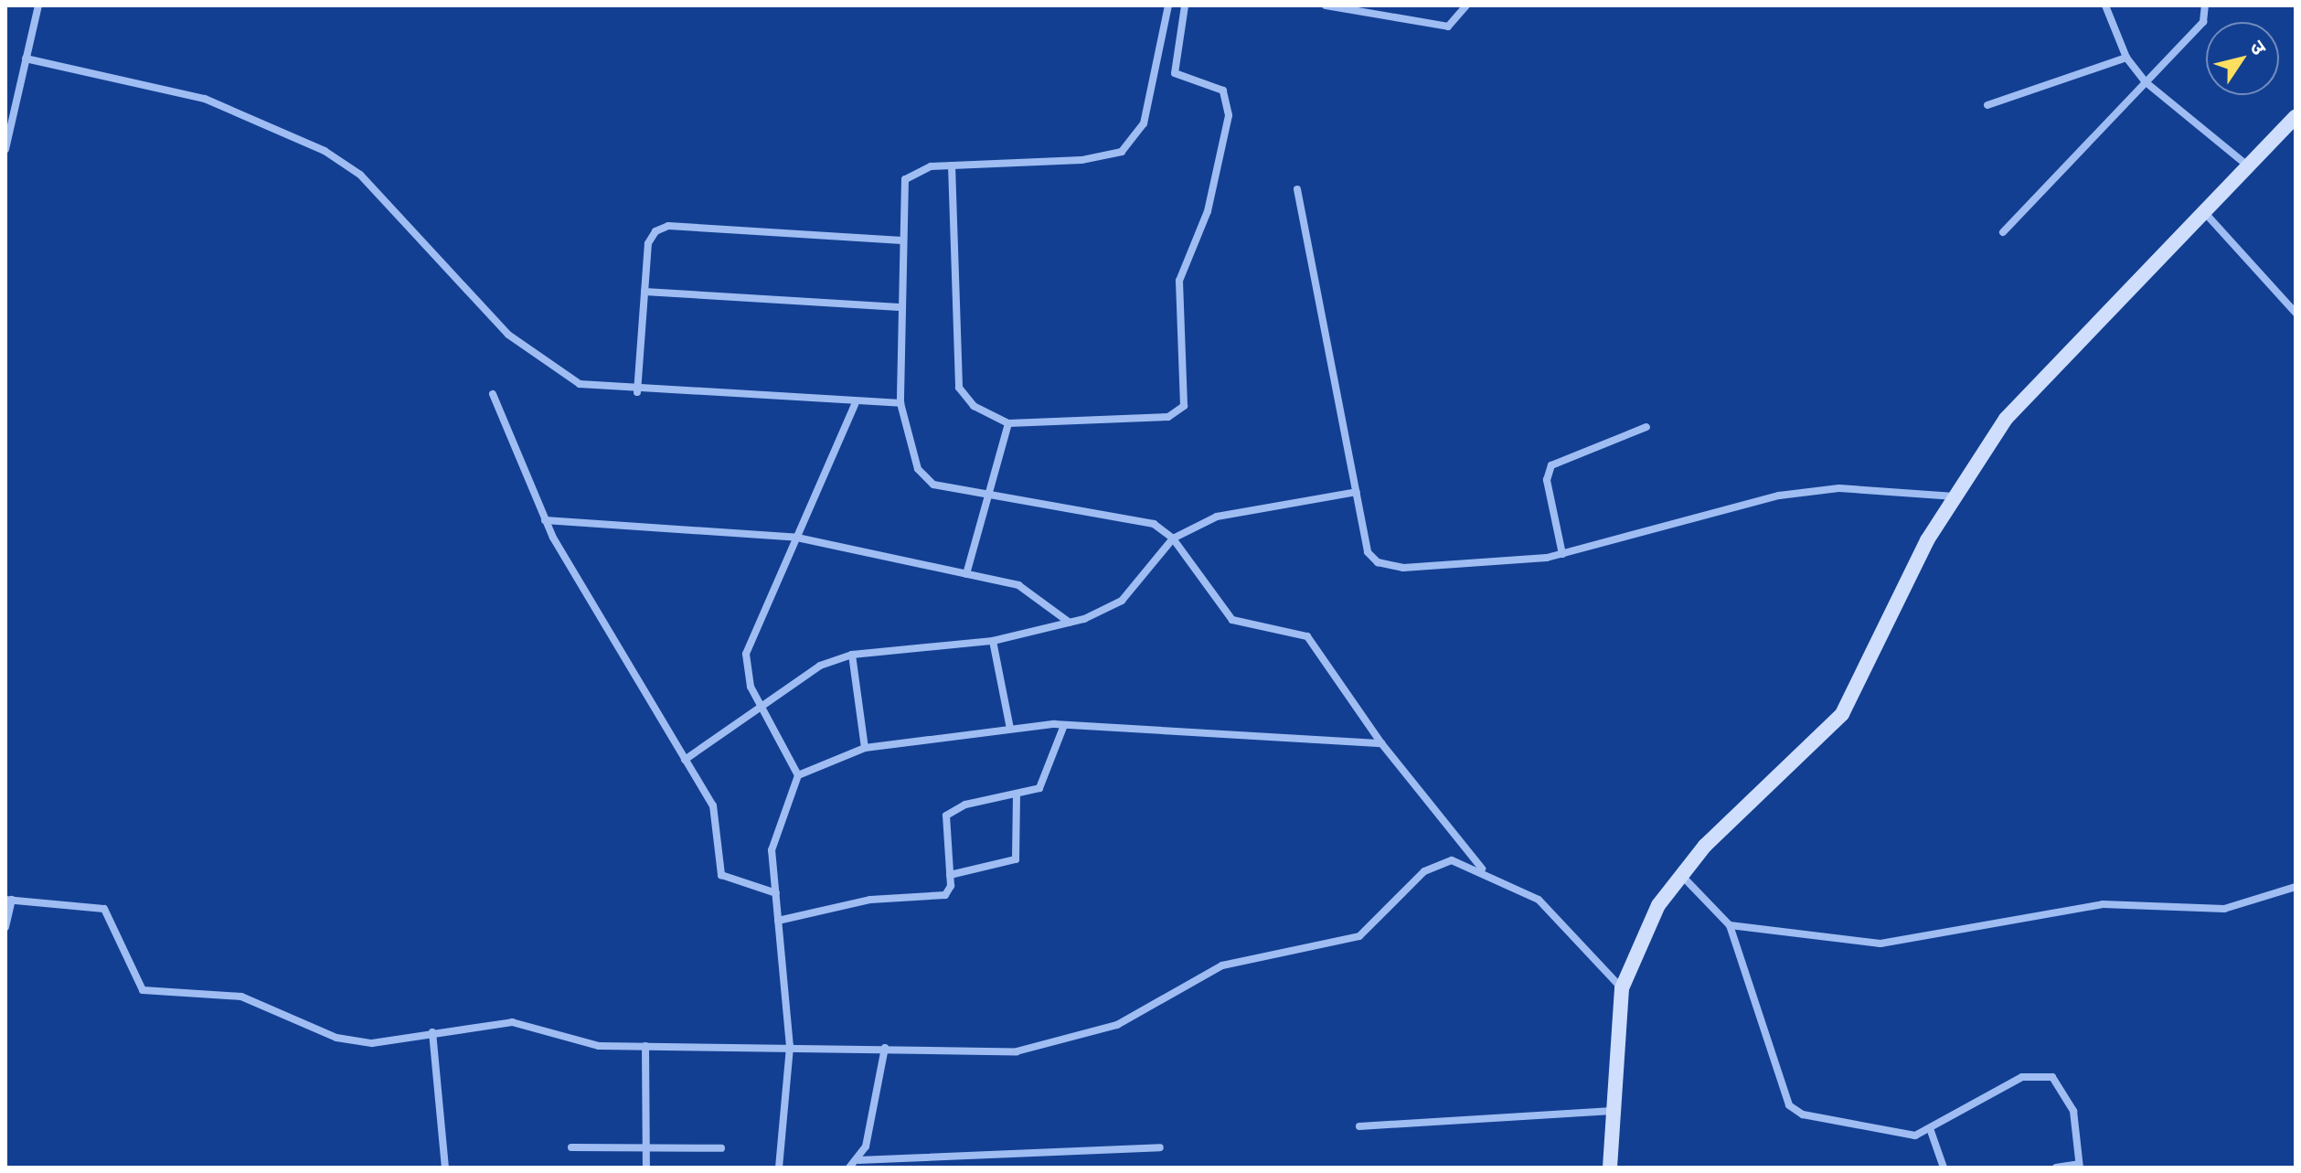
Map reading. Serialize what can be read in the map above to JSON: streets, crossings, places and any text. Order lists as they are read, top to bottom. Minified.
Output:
{"north":"top right"}
